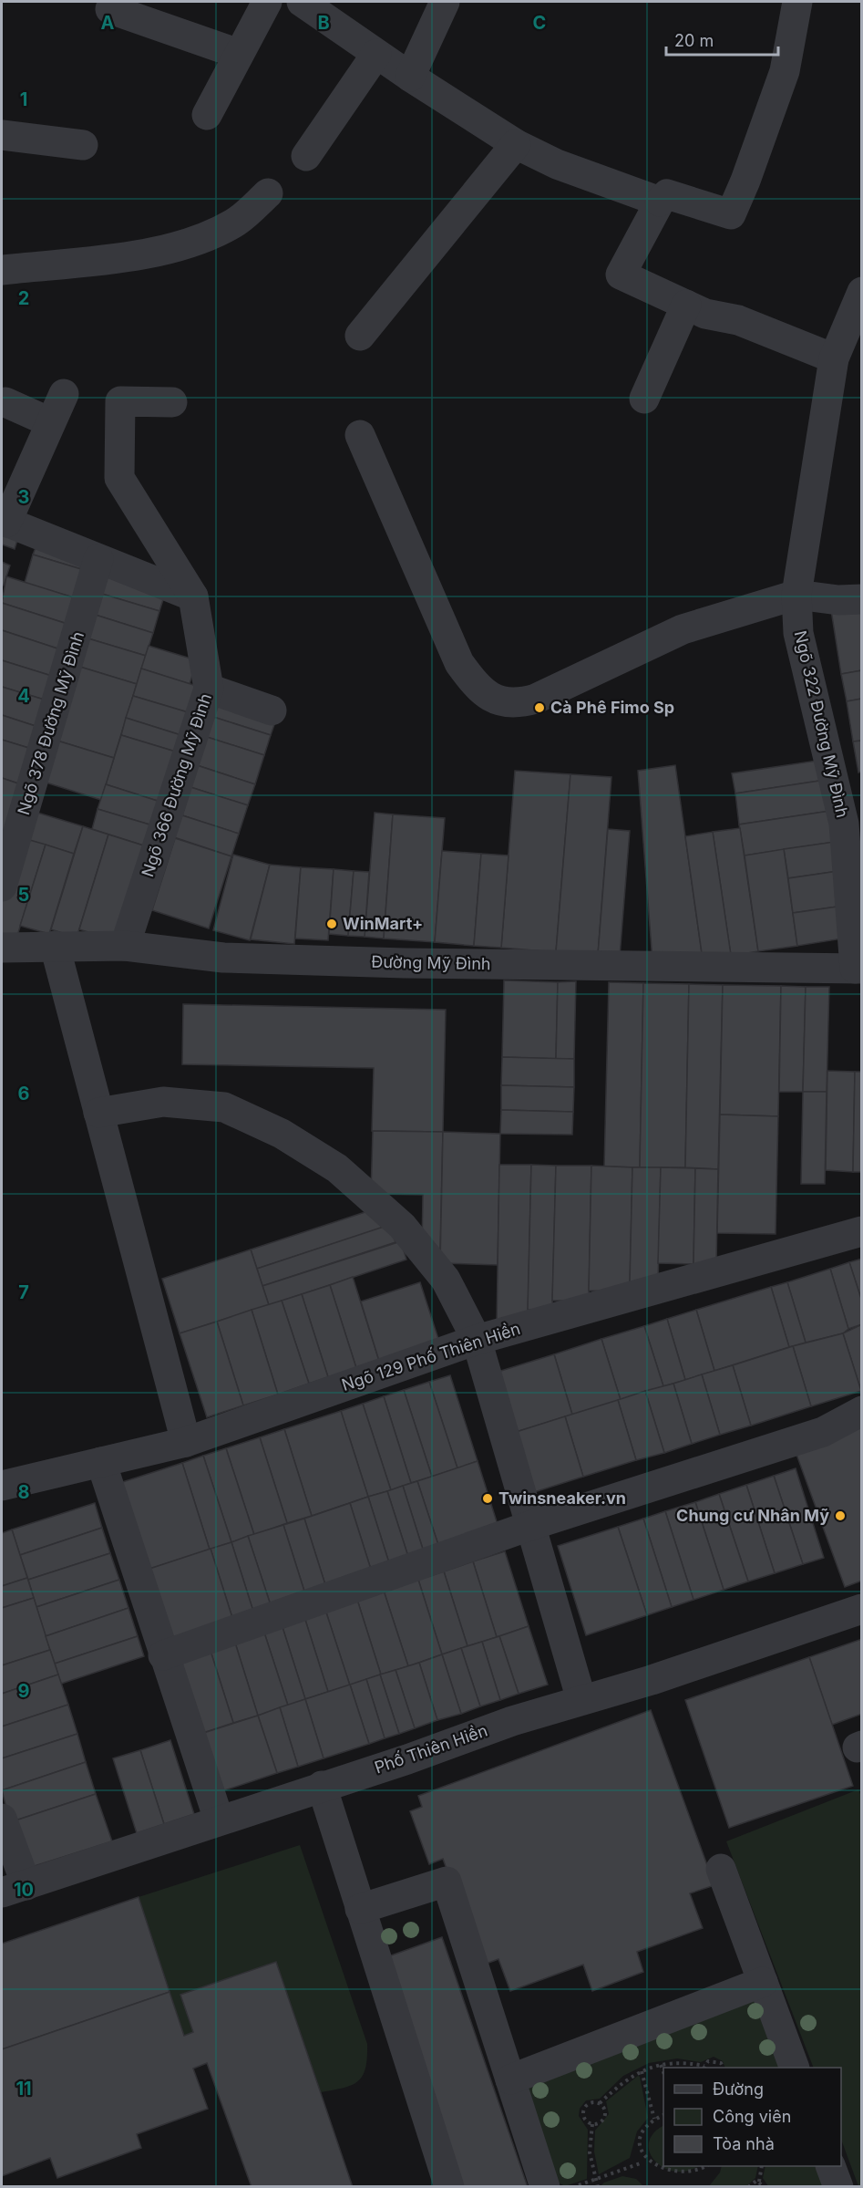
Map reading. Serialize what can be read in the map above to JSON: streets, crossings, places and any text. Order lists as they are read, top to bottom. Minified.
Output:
{"streets":{"street":["Ngõ 378 Đường Mỹ Đình","Ngõ 322 Đường Mỹ Đình","Ngõ 366 Đường Mỹ Đình","Đường Mỹ Đình","Ngõ 129 Phố Thiên Hiền","Phố Thiên Hiền"]},"crossings":[["Ngõ 322 Đường Mỹ Đình","Đường Mỹ Đình"],["Ngõ 366 Đường Mỹ Đình","Đường Mỹ Đình"]],"places":["Cà Phê Fimo Sp","WinMart+","Twinsneaker.vn","Chung cư Nhân Mỹ"],"legend":["Đường","Công viên","Tòa nhà"],"scale_bar":"20 m","grid":{"columns":["A","B","C"],"rows":["1","2","3","4","5","6","7","8","9","10","11"]}}
